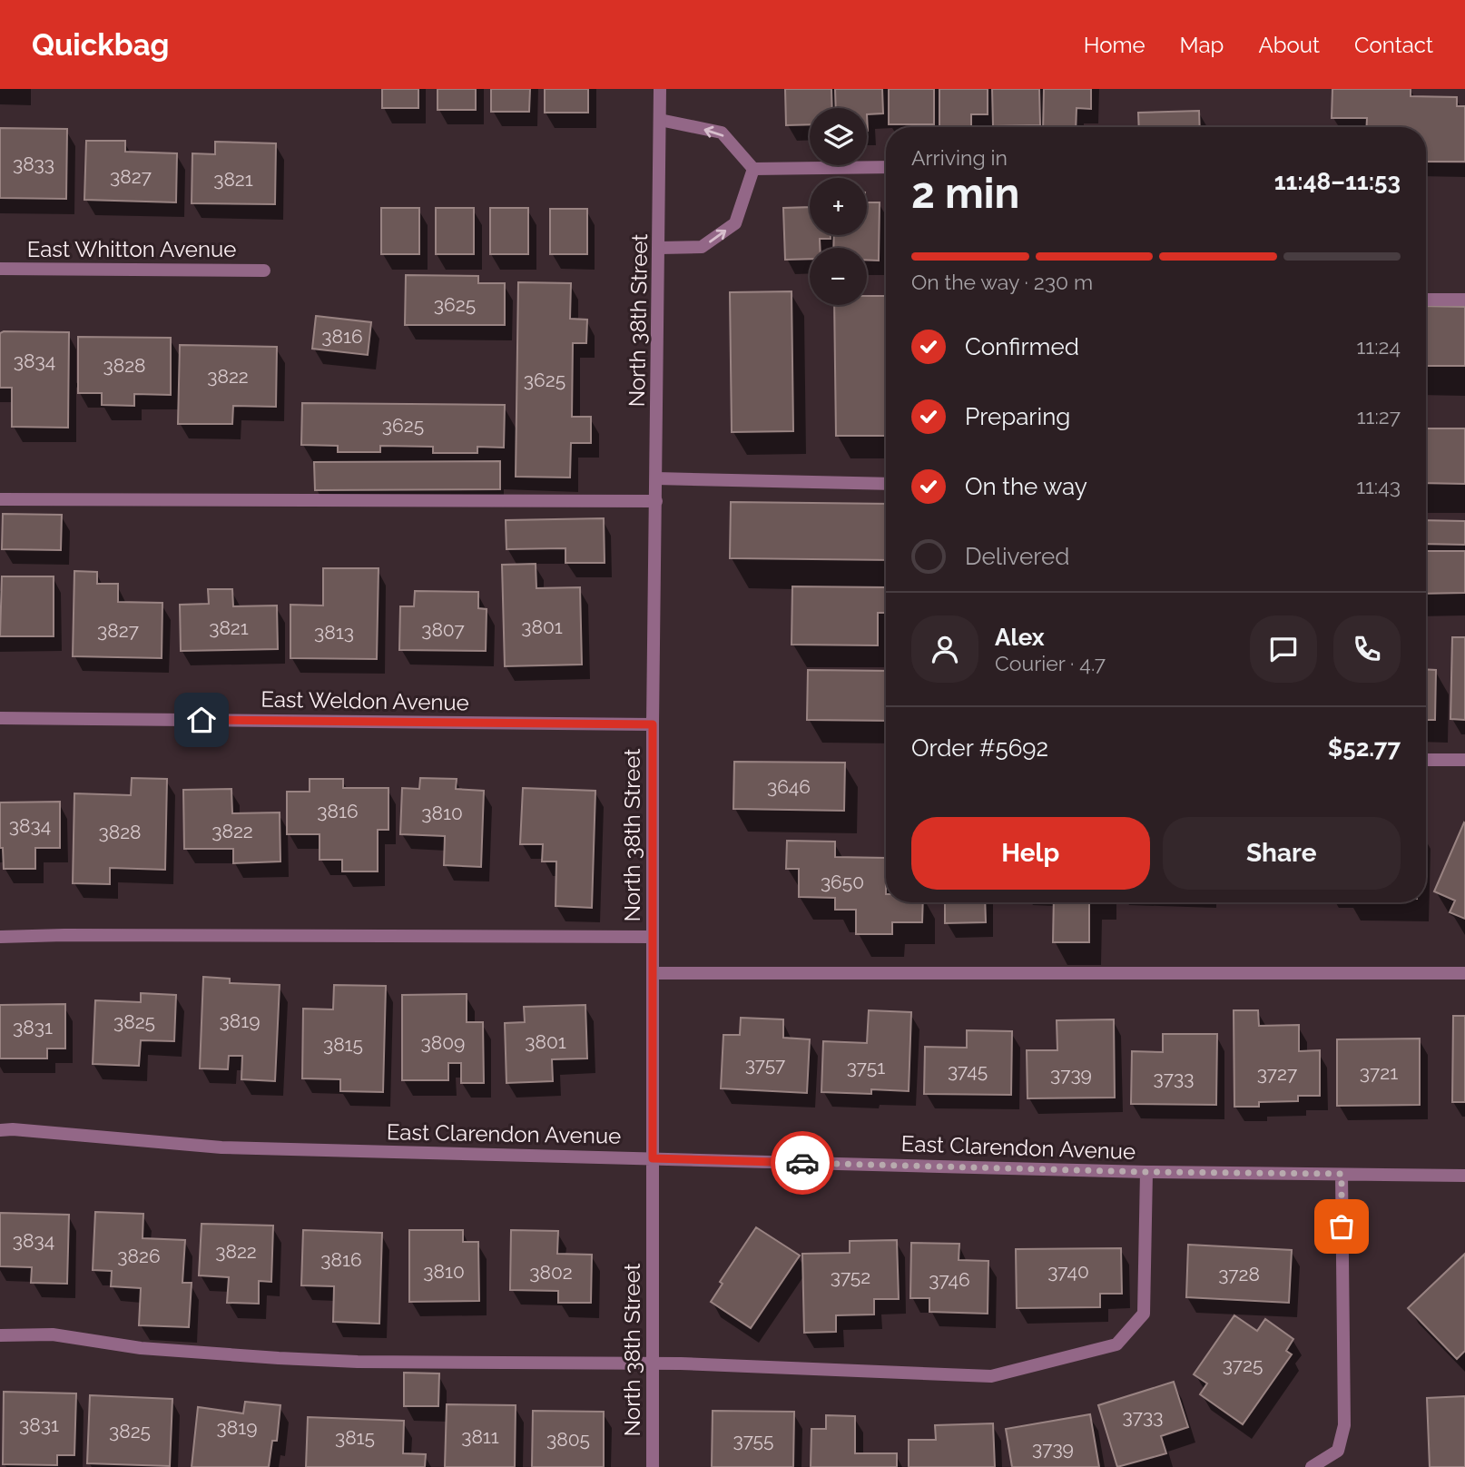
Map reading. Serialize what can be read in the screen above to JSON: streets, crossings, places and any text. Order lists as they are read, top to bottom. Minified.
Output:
{"streets":{"street":["East Whitton Avenue","North 38th Street","East Weldon Avenue","East Clarendon Avenue"]},"crossings":[["North 38th Street","East Weldon Avenue"],["North 38th Street","East Clarendon Avenue"]],"house_numbers":["3833","3827","3821","3625","3816","3834","3828","3822","3625","3625","3801","3821","3807","3827","3813","3646","3816","3810","3834","3822","3828","3650","3819","3825","3831","3801","3809","3815","3757","3751","3745","3721","3727","3739","3733","3834","3822","3826","3816","3810","3740","3802","3728","3752","3746","3725","3733","3831","3819","3825","3811","3815","3805","3755","3739"],"page":{"header":"Quickbag","nav":["Home","Map","About","Contact"],"map_buttons":["+","−"],"heading":["2 min","Arriving in","11:48–11:53"],"panel":["Alex","Courier · 4.7","Order #5692","$52.77"],"bar":"On the way · 230 m","list":[["Confirmed","11:24"],["Preparing","11:27"],["On the way","11:43"],"Delivered"],"buttons":["Help","Share"]}}
